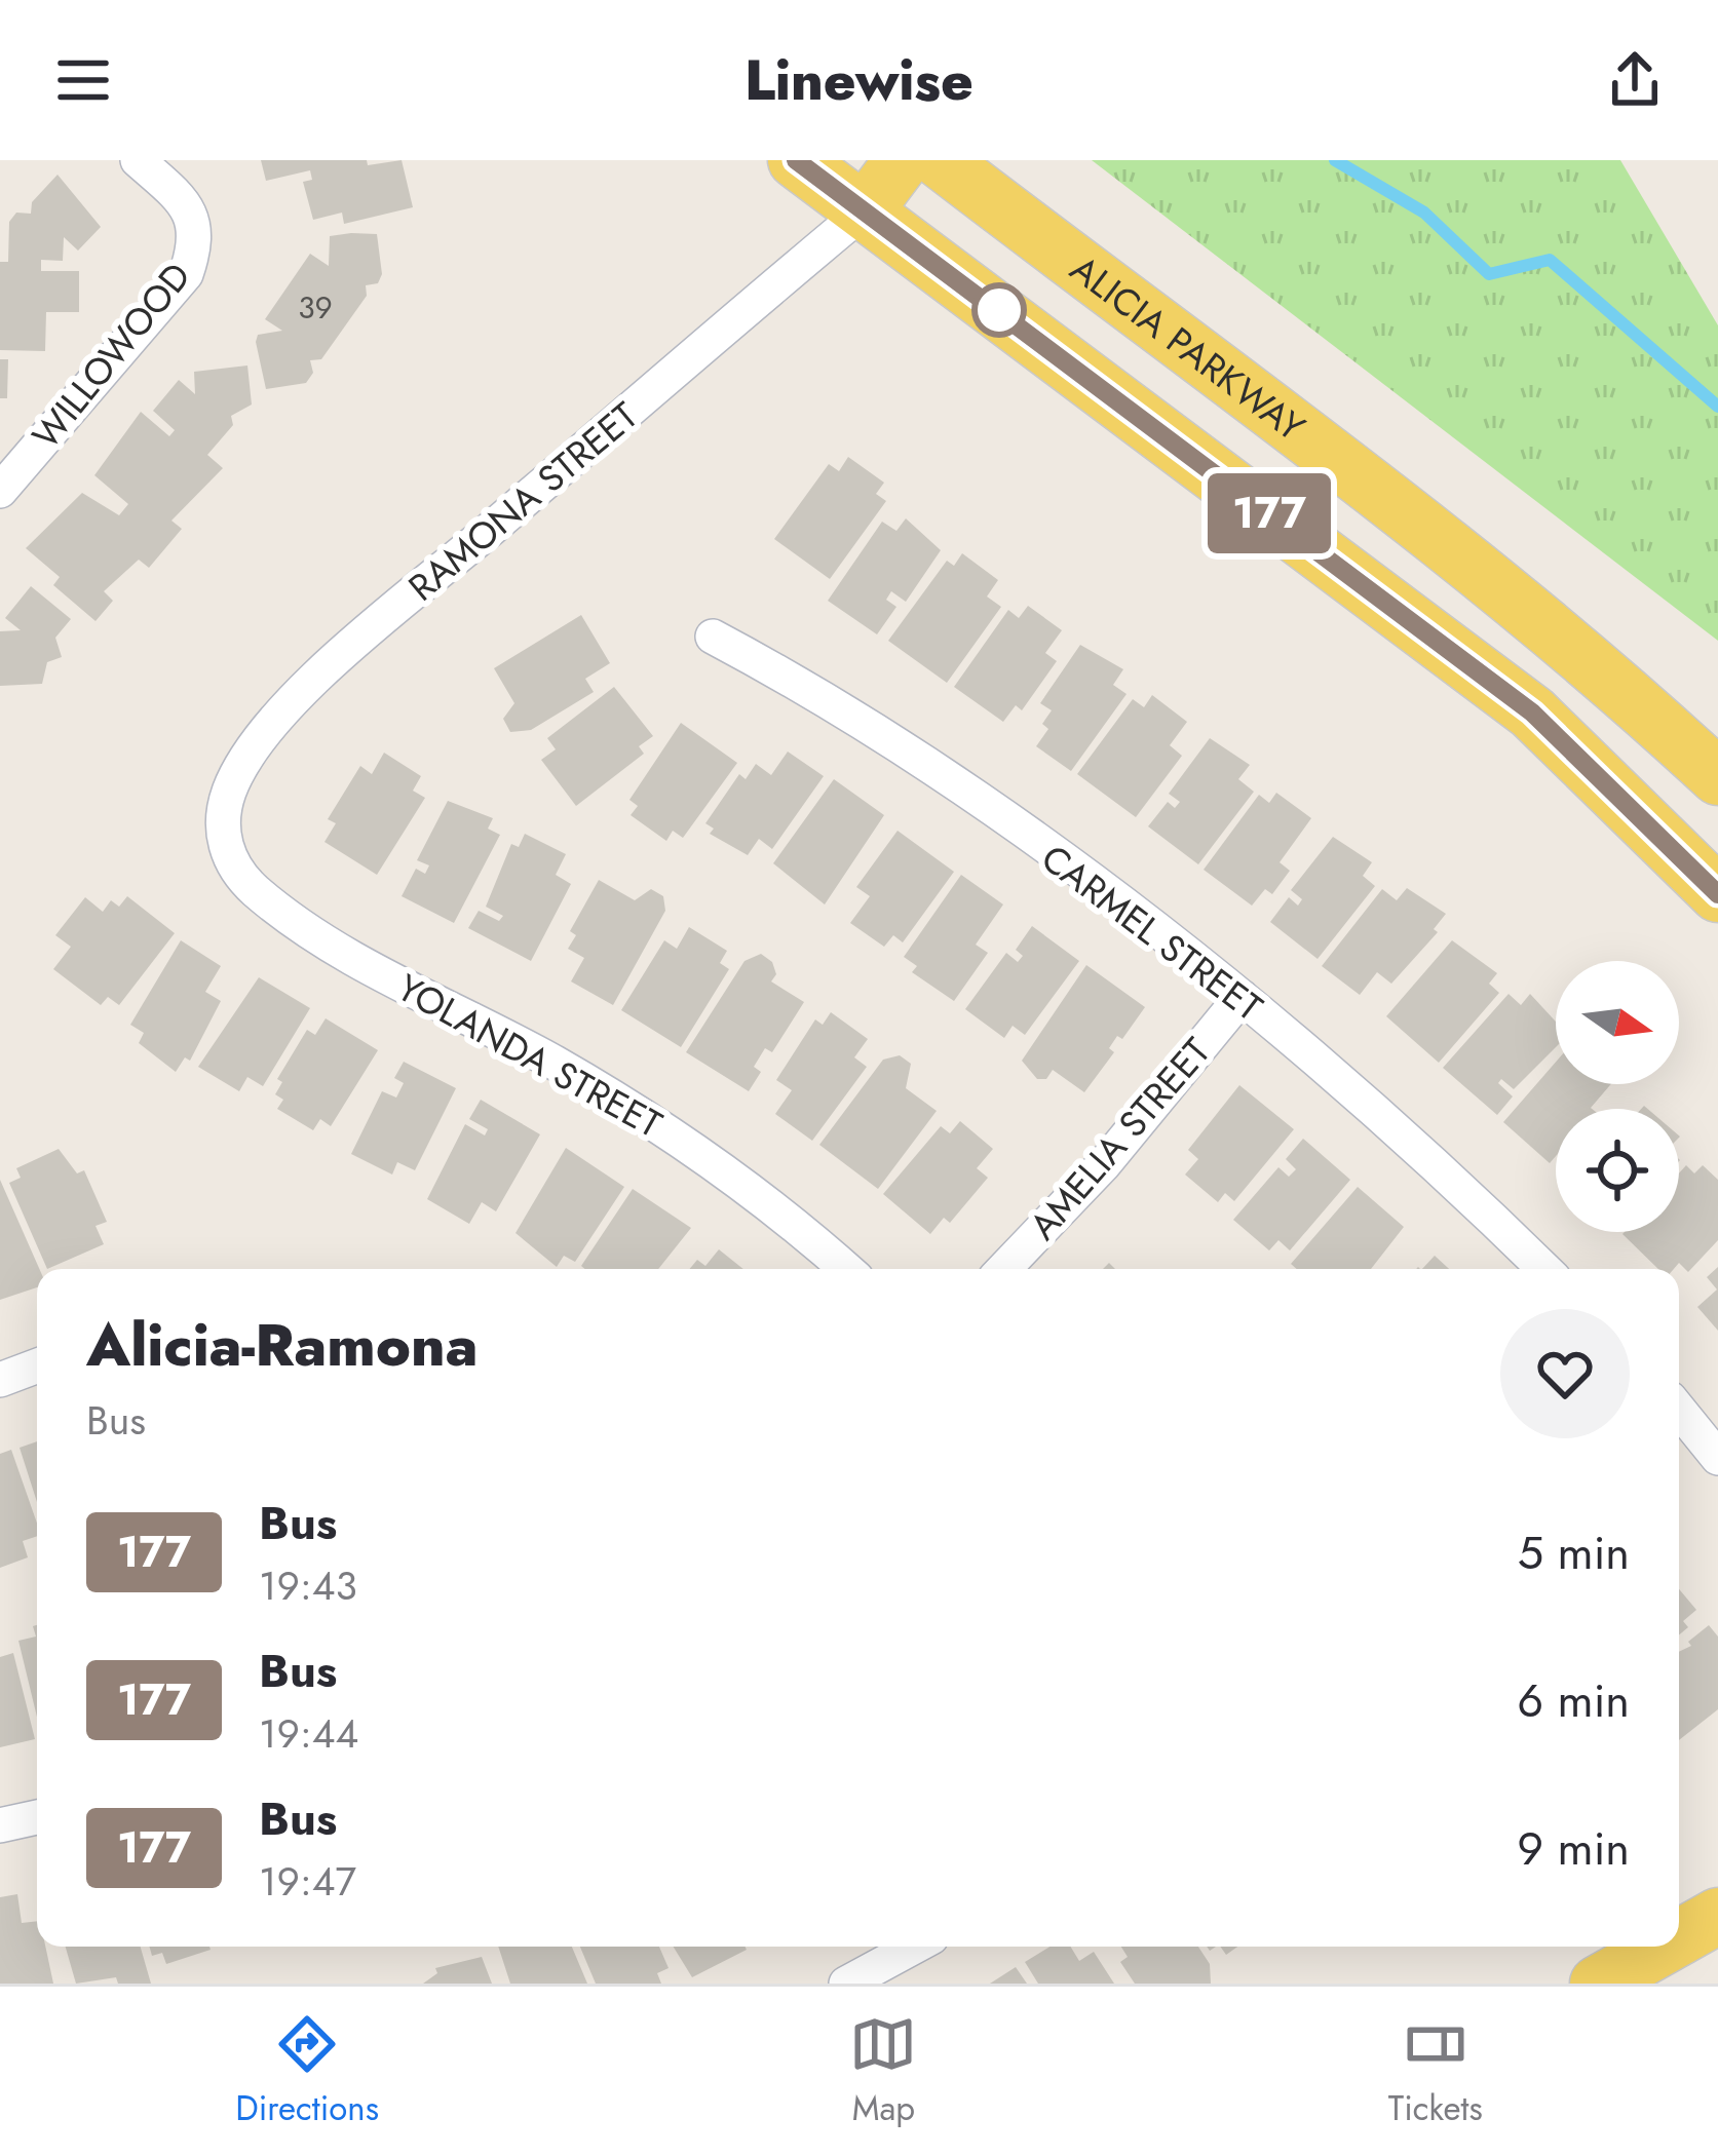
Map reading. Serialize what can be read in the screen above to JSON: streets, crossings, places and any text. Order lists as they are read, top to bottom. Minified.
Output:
{"streets":{"main road":["ALICIA PARKWAY"],"street":["WILLOWOOD","RAMONA STREET","CARMEL STREET","YOLANDA STREET","AMELIA STREET"]},"crossings":[["RAMONA STREET","YOLANDA STREET"],["CARMEL STREET","AMELIA STREET"]],"lines":["bus line 177"],"house_numbers":["39"],"north":"right","page":{"header":"Linewise","on_map":"177","heading":["Alicia-Ramona","Bus"],"list":[{"mark":"177","name":"Bus","note":"19:43","value":"5 min"},{"mark":"177","name":"Bus","note":"19:44","value":"6 min"},{"mark":"177","name":"Bus","note":"19:47","value":"9 min"}],"tabs":["Directions","Map","Tickets"]}}
